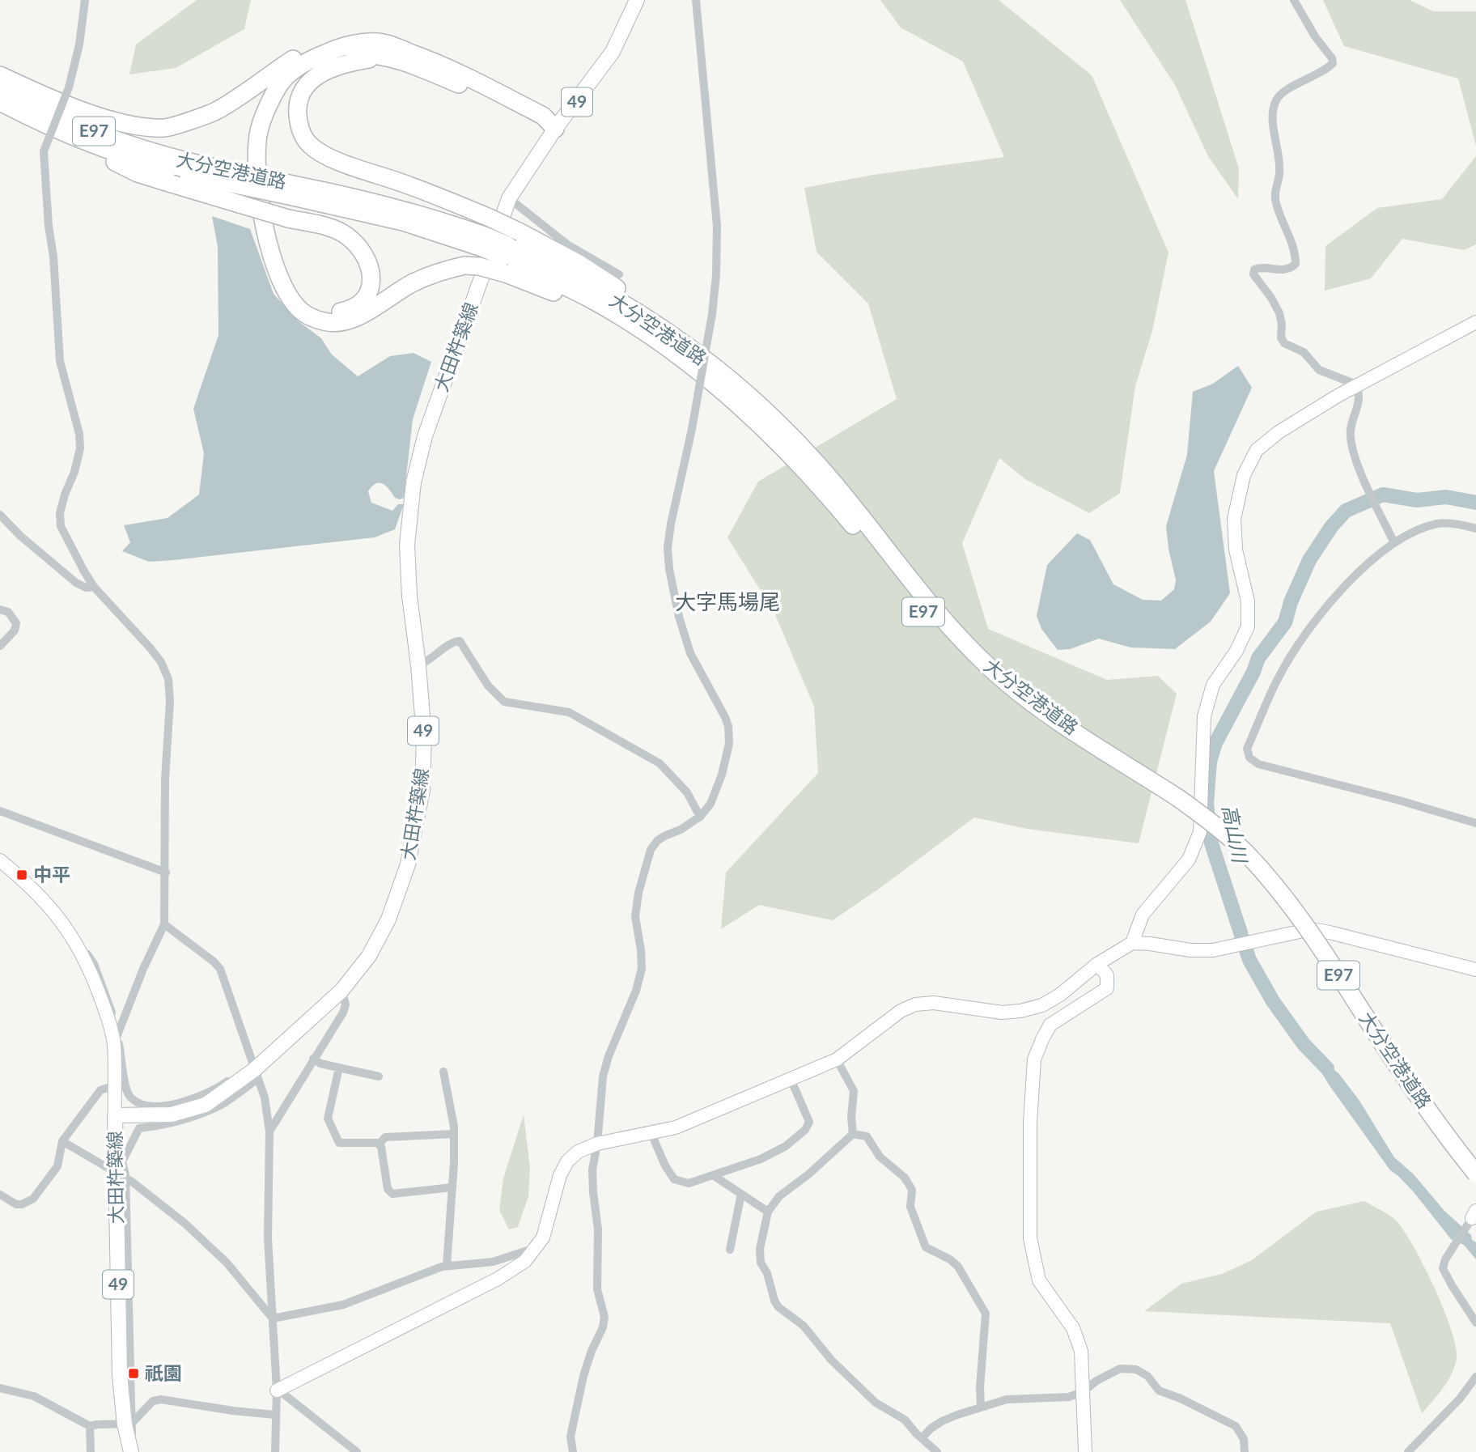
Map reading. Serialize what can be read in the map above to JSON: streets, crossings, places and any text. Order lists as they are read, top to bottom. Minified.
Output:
{"streets":{"highway":["E97","大分空港道路"],"main road":["49","大田杵築線"]},"districts":["大字馬場尾"],"water":["高山川"],"places":{"transit":["中平","祇園"]}}
